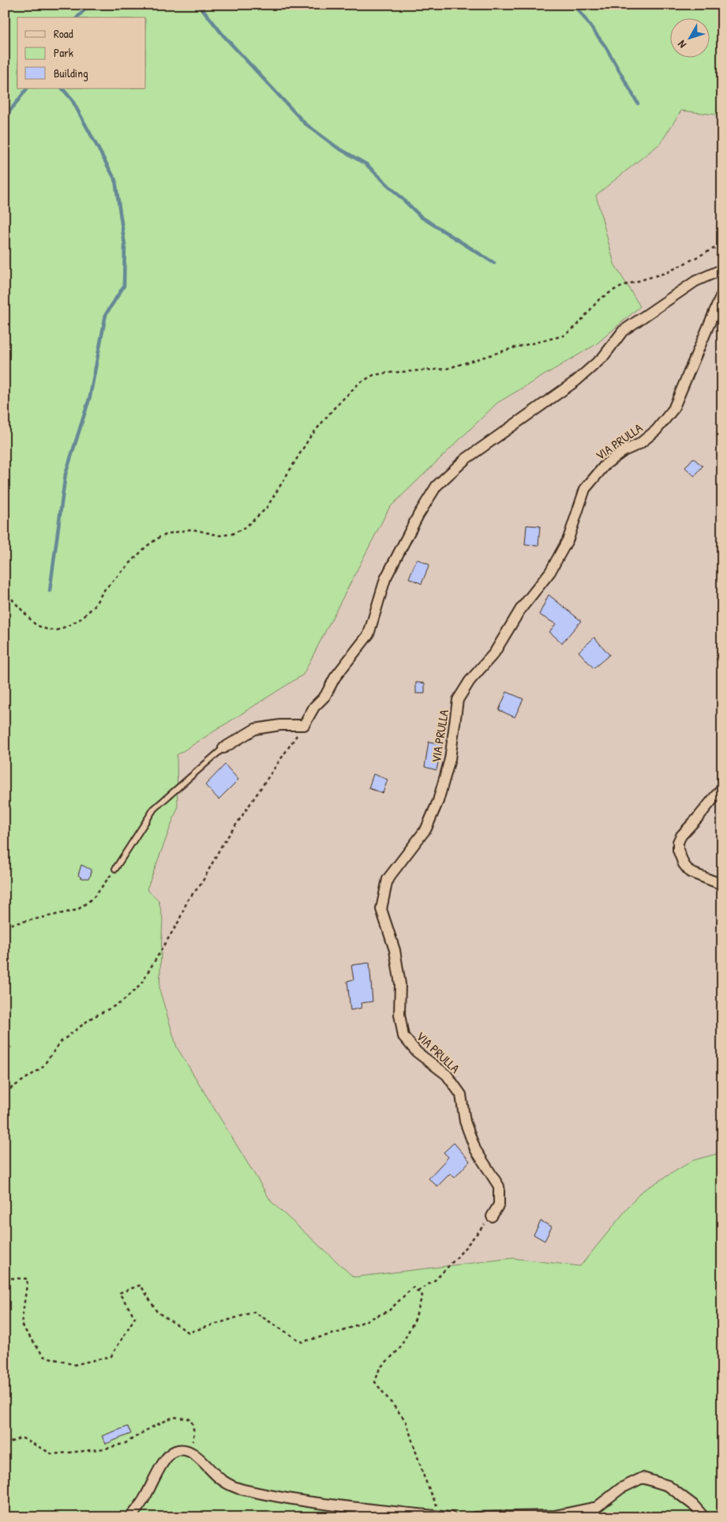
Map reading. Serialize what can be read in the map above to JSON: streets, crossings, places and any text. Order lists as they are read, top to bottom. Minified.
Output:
{"streets":{"street":["VIA PRULLA"]},"legend":["Road","Park","Building"],"north":"bottom left"}
